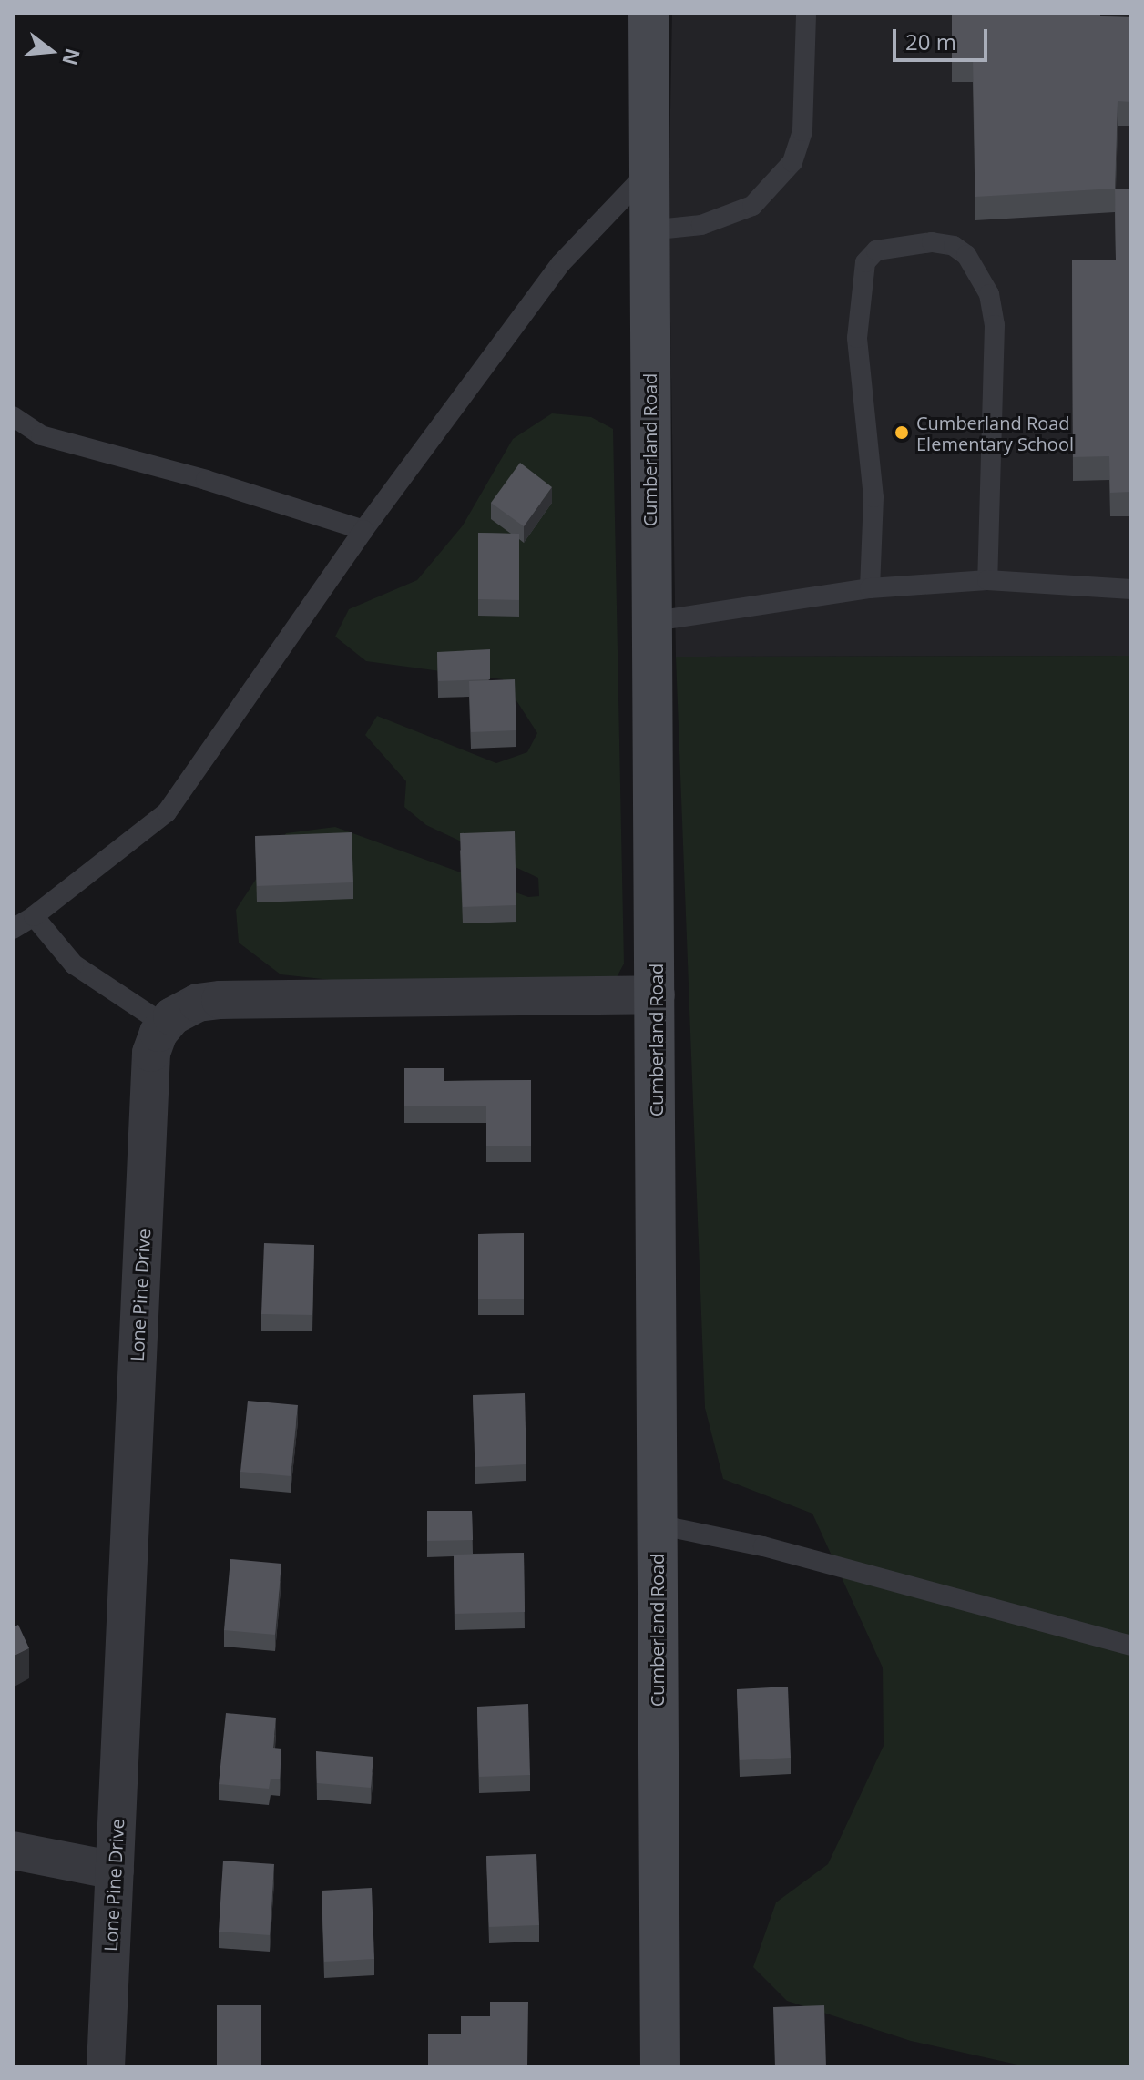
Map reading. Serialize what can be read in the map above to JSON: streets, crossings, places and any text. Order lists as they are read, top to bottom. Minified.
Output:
{"streets":{"main road":["Cumberland Road"],"street":["Lone Pine Drive"]},"places":["Cumberland Road Elementary School"],"scale_bar":"20 m","north":"right"}
